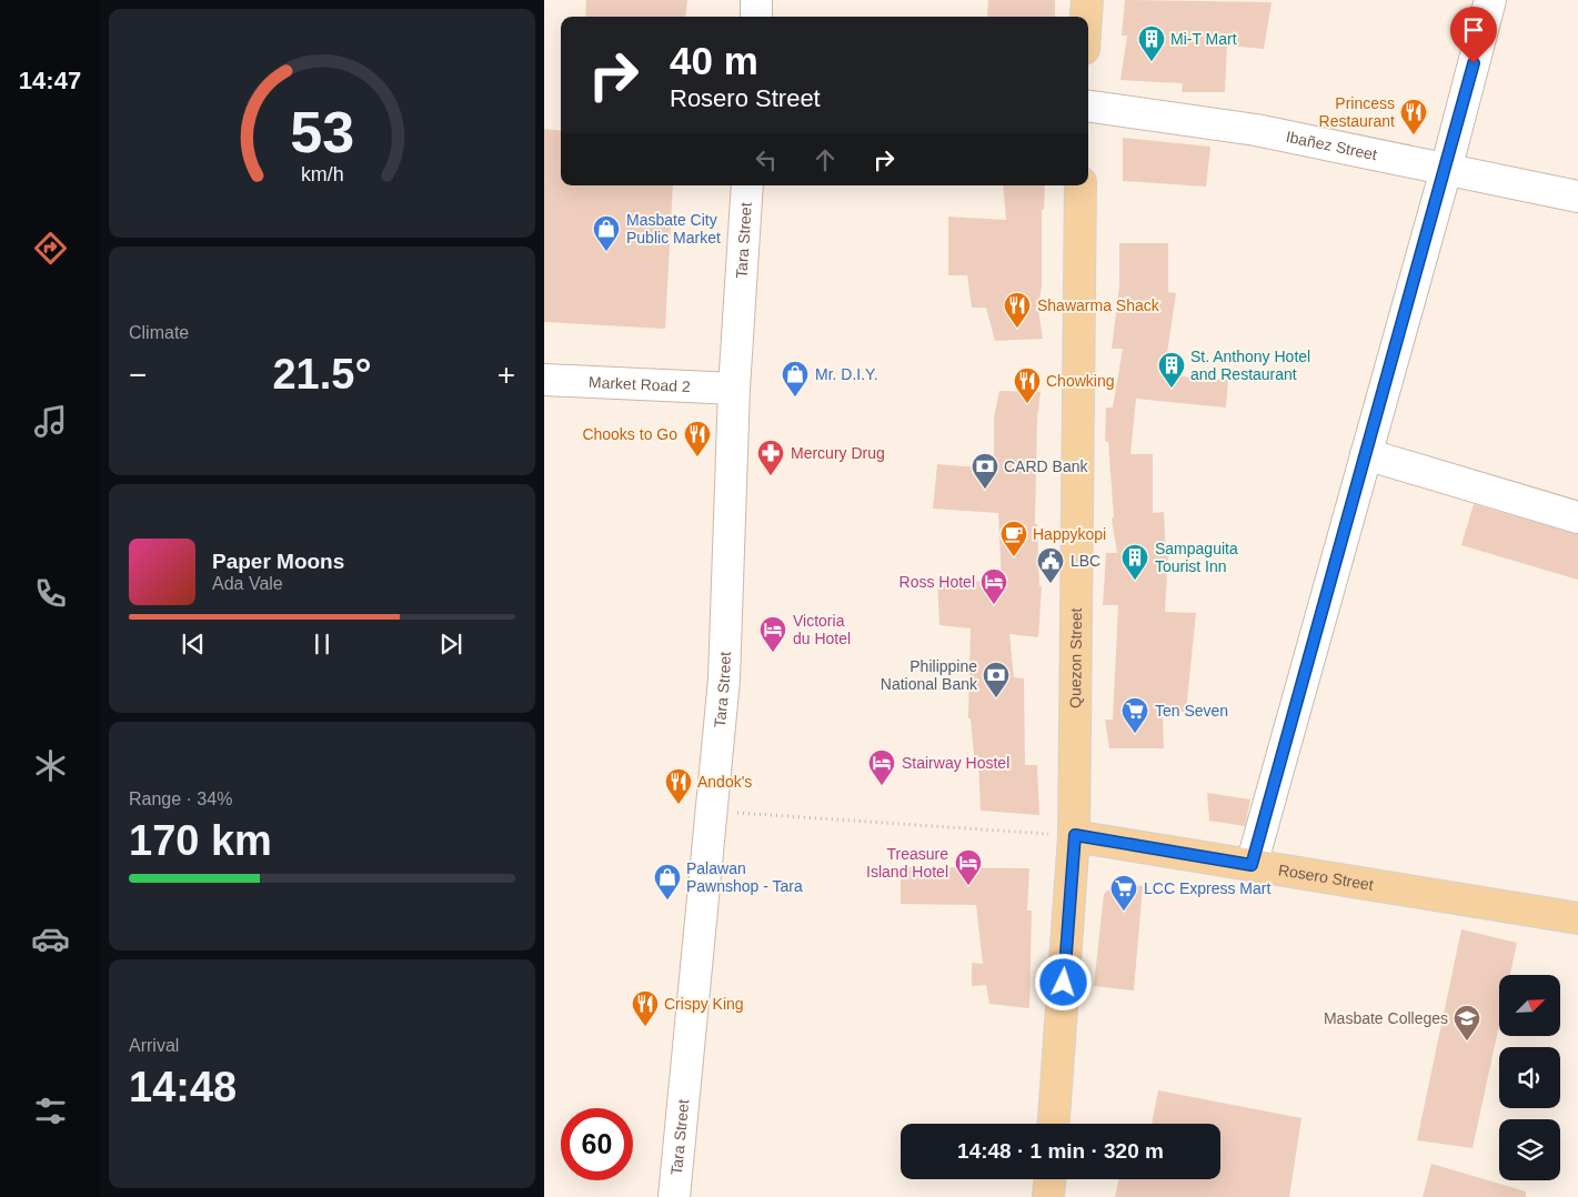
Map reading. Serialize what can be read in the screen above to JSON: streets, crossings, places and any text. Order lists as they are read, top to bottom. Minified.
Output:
{"streets":{"main road":["Quezon Street","Rosero Street"],"street":["Ibañez Street","Tara Street","Market Road 2"]},"crossings":[["Tara Street","Market Road 2"],["Quezon Street","Rosero Street"]],"places":{"building":["Mi-T Mart","St. Anthony Hotel and Restaurant","Sampaguita Tourist Inn"],"restaurant":["Princess Restaurant","Shawarma Shack","Chowking","Chooks to Go","Andok's","Crispy King"],"shop":["Masbate City Public Market","Mr. D.I.Y.","Palawan Pawnshop - Tara"],"pharmacy":["Mercury Drug"],"bank":["CARD Bank","Philippine National Bank"],"cafe":["Happykopi"],"public building":["LBC"],"hotel":["Ross Hotel","Victoria du Hotel","Stairway Hostel","Treasure Island Hotel"],"supermarket":["Ten Seven","LCC Express Mart"],"school or university":["Masbate Colleges"]},"north":"top right","page":{"tabs":"14:47","turn":["40 m","Rosero Street"],"tile":["Climate",["Range · 34%","170 km"],["Arrival","14:48"]],"heat":["−","21.5°","+"],"song":["Paper Moons","Ada Vale"],"limit":"60","trip":"14:48 · 1 min · 320 m","gauge":["53","km/h"]}}
